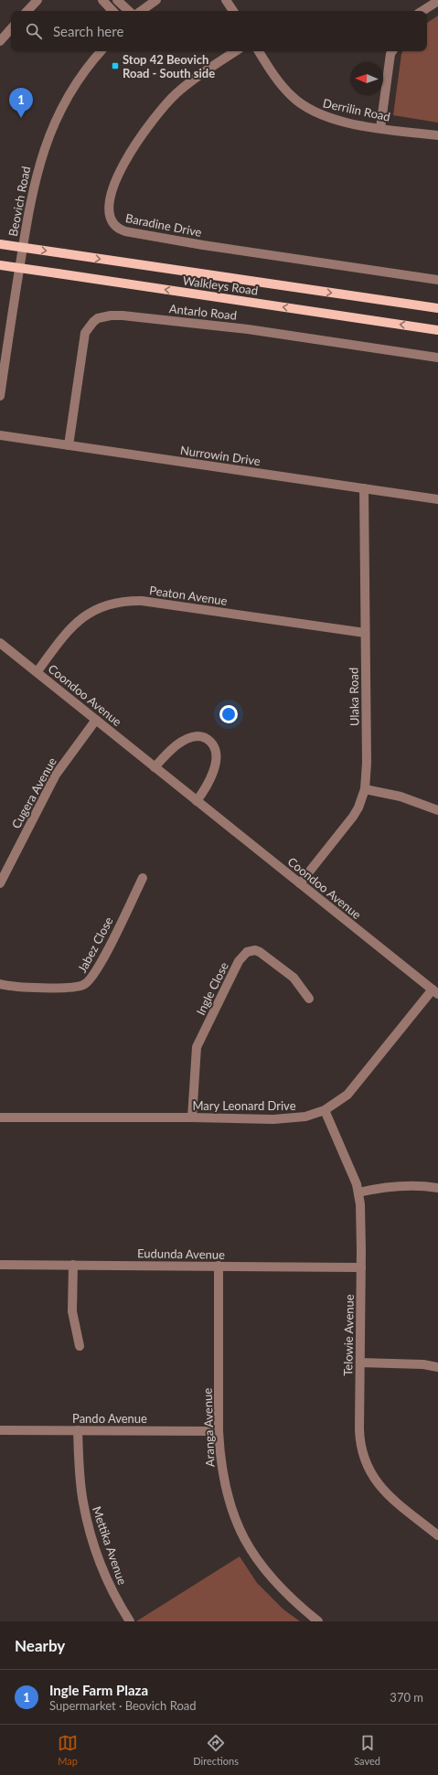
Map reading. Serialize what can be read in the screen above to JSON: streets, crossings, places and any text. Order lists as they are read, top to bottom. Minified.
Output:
{"streets":{"main road":["Walkleys Road"],"street":["Derrilin Road","Beovich Road","Baradine Drive","Antarlo Road","Nurrowin Drive","Peaton Avenue","Coondoo Avenue","Ulaka Road","Cugera Avenue","Jabez Close","Ingle Close","Mary Leonard Drive","Eudunda Avenue","Telowie Avenue","Pando Avenue","Aranga Avenue","Mettika Avenue"]},"crossings":[["Antarlo Road","Nurrowin Drive"],["Nurrowin Drive","Ulaka Road"],["Peaton Avenue","Coondoo Avenue"],["Peaton Avenue","Ulaka Road"],["Coondoo Avenue","Ulaka Road"],["Coondoo Avenue","Cugera Avenue"],["Coondoo Avenue","Mary Leonard Drive"],["Ingle Close","Mary Leonard Drive"],["Mary Leonard Drive","Telowie Avenue"],["Eudunda Avenue","Telowie Avenue"],["Eudunda Avenue","Aranga Avenue"],["Pando Avenue","Aranga Avenue"],["Pando Avenue","Mettika Avenue"]],"places":{"transit":["Stop 42 Beovich Road - South side"]},"north":"left","page":{"search":"Search here","pins":"1","heading":"Nearby","list":[{"mark":"1","name":"Ingle Farm Plaza","note":"Supermarket · Beovich Road","value":"370 m"}],"nav":["Map","Directions","Saved"]}}
